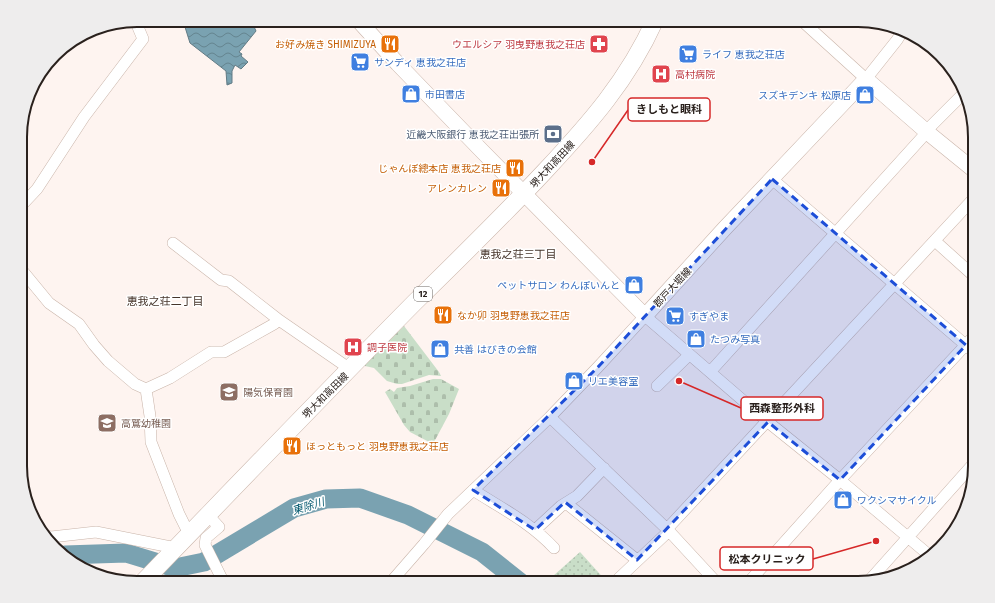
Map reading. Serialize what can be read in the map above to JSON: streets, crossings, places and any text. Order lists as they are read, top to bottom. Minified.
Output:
{"streets":{"main road":["堺大和高田線","郡戸大堀線","12"]},"crossings":[["堺大和高田線","郡戸大堀線"]],"districts":["恵我之荘三丁目","恵我之荘二丁目"],"water":["東除川"],"places":{"restaurant":["お好み焼き SHIMIZUYA","じゃんぼ總本店 恵我之荘店","アレンカレン","なか卯 羽曳野恵我之荘店","ほっともっと 羽曳野恵我之荘店"],"pharmacy":["ウエルシア 羽曳野恵我之荘店"],"supermarket":["ライフ 恵我之荘店","サンディ 恵我之荘店","すぎやま"],"hospital":["高村病院","調子医院"],"shop":["市田書店","スズキデンキ 松原店","ペットサロン わんぽいんと","たつみ写真","共善 はびきの会館","リエ美容室","ワクシマサイクル"],"bank":["近畿大阪銀行 恵我之荘出張所"],"other":["きしもと眼科","西森整形外科","松本クリニック"],"school or university":["陽気保育園","高鷲幼稚園"]}}
